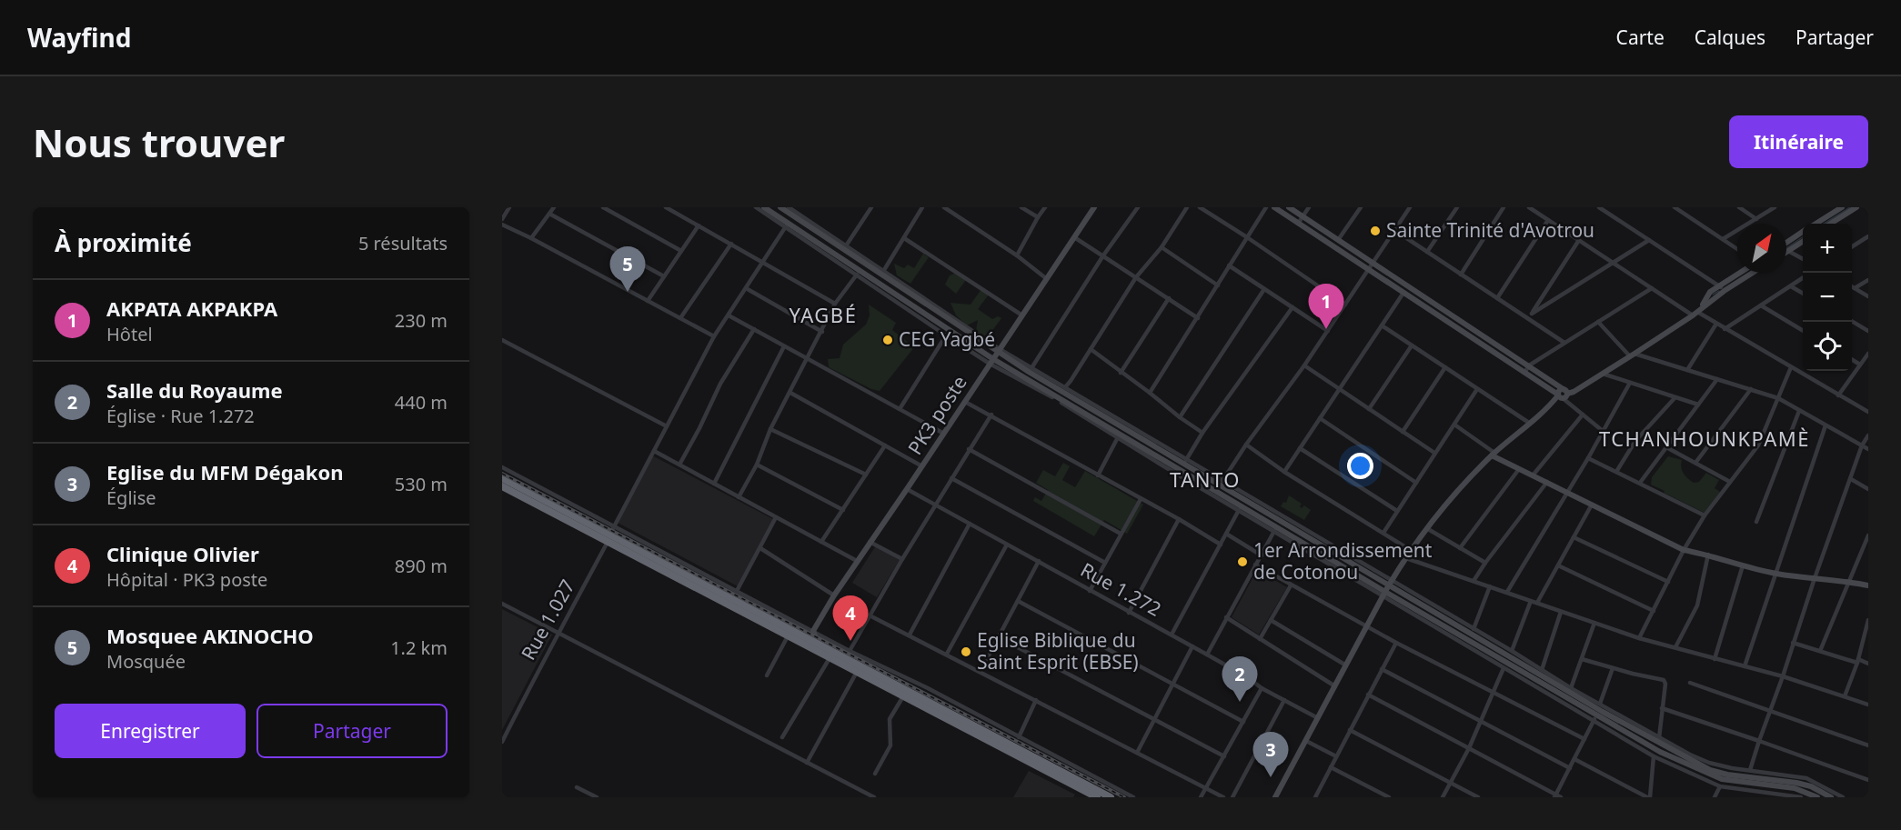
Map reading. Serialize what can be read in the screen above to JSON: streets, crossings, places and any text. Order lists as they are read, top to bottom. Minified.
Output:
{"streets":{"street":["PK3 poste","Rue 1.272","Rue 1.027"]},"crossings":[["PK3 poste","Rue 1.272"]],"districts":["YAGBÉ","TCHANHOUNKPAMÈ","TANTO"],"places":["Sainte Trinité d'Avotrou","CEG Yagbé","1er Arrondissement de Cotonou","Eglise Biblique du Saint Esprit (EBSE)"],"north":"top right","page":{"header":"Wayfind","nav":["Carte","Calques","Partager"],"buttons":["Itinéraire",["Enregistrer","Partager"]],"title":"Nous trouver","heading":["À proximité","5 résultats"],"map_buttons":["+","−"],"pins":["5","1","4","2","3"],"list":[{"mark":"1","name":"AKPATA AKPAKPA","note":"Hôtel","value":"230 m"},{"mark":"2","name":"Salle du Royaume","note":"Église · Rue 1.272","value":"440 m"},{"mark":"3","name":"Eglise du MFM Dégakon","note":"Église","value":"530 m"},{"mark":"4","name":"Clinique Olivier","note":"Hôpital · PK3 poste","value":"890 m"},{"mark":"5","name":"Mosquee AKINOCHO","note":"Mosquée","value":"1.2 km"}]}}
